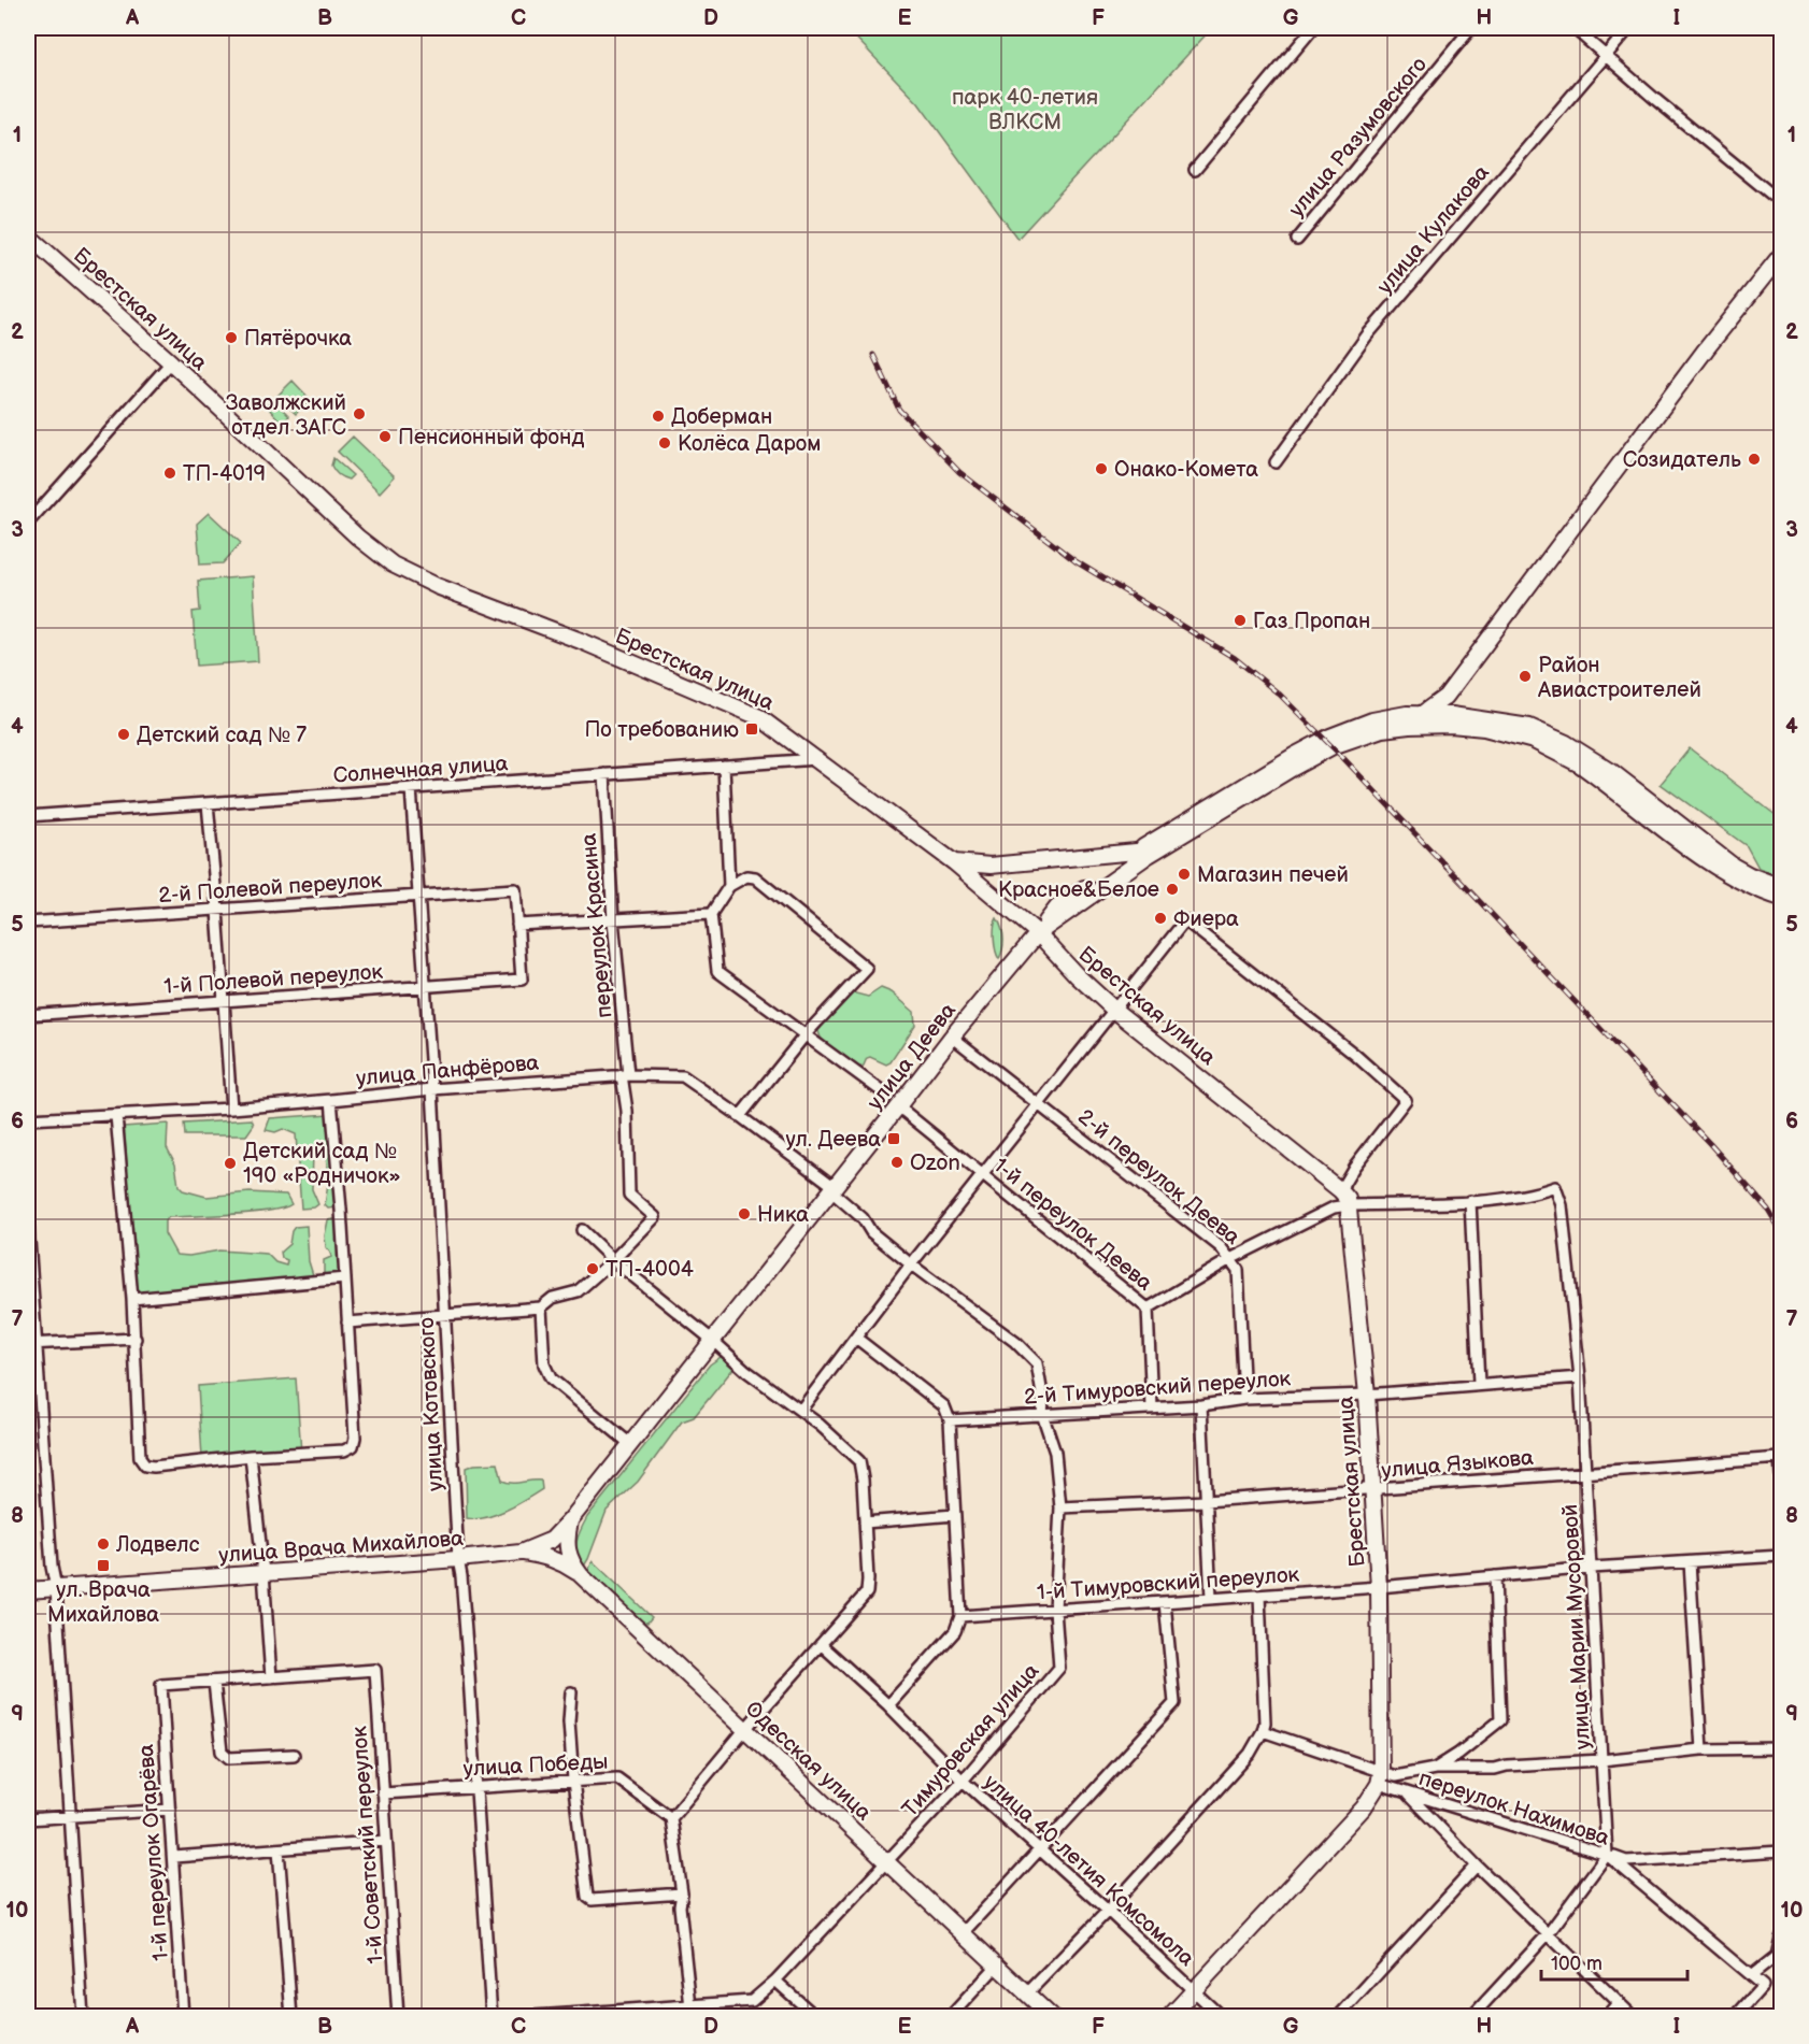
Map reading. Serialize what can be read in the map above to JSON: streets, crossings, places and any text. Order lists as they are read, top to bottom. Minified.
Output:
{"streets":{"main road":["Брестская улица","улица Деева","улица Врача Михайлова","Одесская улица"],"street":["улица Разумовского","улица Кулакова","Солнечная улица","2-й Полевой переулок","переулок Красина","1-й Полевой переулок","улица Панфёрова","2-й переулок Деева","1-й переулок Деева","2-й Тимуровский переулок","улица Котовского","улица Языкова","1-й Тимуровский переулок","улица Марии Мусоровой","Тимуровская улица","улица Победы","переулок Нахимова","1-й Советский переулок","1-й переулок Огарёва","улица 40-летия Комсомола"]},"crossings":[["Брестская улица","Солнечная улица"],["Брестская улица","улица Деева"],["Брестская улица","2-й Тимуровский переулок"],["Брестская улица","улица Языкова"],["Брестская улица","1-й Тимуровский переулок"],["Брестская улица","переулок Нахимова"],["Солнечная улица","переулок Красина"],["Солнечная улица","улица Котовского"],["2-й Полевой переулок","1-й Полевой переулок"],["2-й Полевой переулок","улица Котовского"],["переулок Красина","улица Панфёрова"],["1-й Полевой переулок","улица Котовского"],["улица Деева","улица Панфёрова"],["улица Деева","2-й переулок Деева"],["улица Деева","1-й переулок Деева"],["улица Деева","улица Врача Михайлова"],["улица Деева","Тимуровская улица"],["улица Деева","Одесская улица"],["улица Панфёрова","улица Котовского"],["улица Панфёрова","Тимуровская улица"],["2-й переулок Деева","2-й Тимуровский переулок"],["1-й переулок Деева","2-й Тимуровский переулок"],["2-й Тимуровский переулок","улица Марии Мусоровой"],["2-й Тимуровский переулок","Тимуровская улица"],["улица Котовского","улица Врача Михайлова"],["улица Котовского","улица Победы"],["улица Языкова","улица Марии Мусоровой"],["улица Языкова","Тимуровская улица"],["улица Врача Михайлова","Одесская улица"],["1-й Тимуровский переулок","улица Марии Мусоровой"],["1-й Тимуровский переулок","Тимуровская улица"],["улица Марии Мусоровой","переулок Нахимова"],["Тимуровская улица","Одесская улица"],["Тимуровская улица","улица 40-летия Комсомола"],["улица Победы","1-й Советский переулок"]],"parks":["парк 40-летия ВЛКСМ"],"places":{"other":["Пятёрочка","Заволжский отдел ЗАГС","Доберман","Пенсионный фонд","Колёса Даром","Созидатель","Онако-Комета","ТП-4019","Газ Пропан","Район Авиастроителей","Детский сад № 7","Магазин печей","Красное&Белое","Фиера","Ozon","Детский сад № 190 «Родничок»","Ника","ТП-4004","Лодвелс"],"transit":["По требованию","ул. Деева","ул. Врача Михайлова"]},"scale_bar":"100 m","grid":{"columns":["A","B","C","D","E","F","G","H","I"],"rows":["1","2","3","4","5","6","7","8","9","10"]}}
